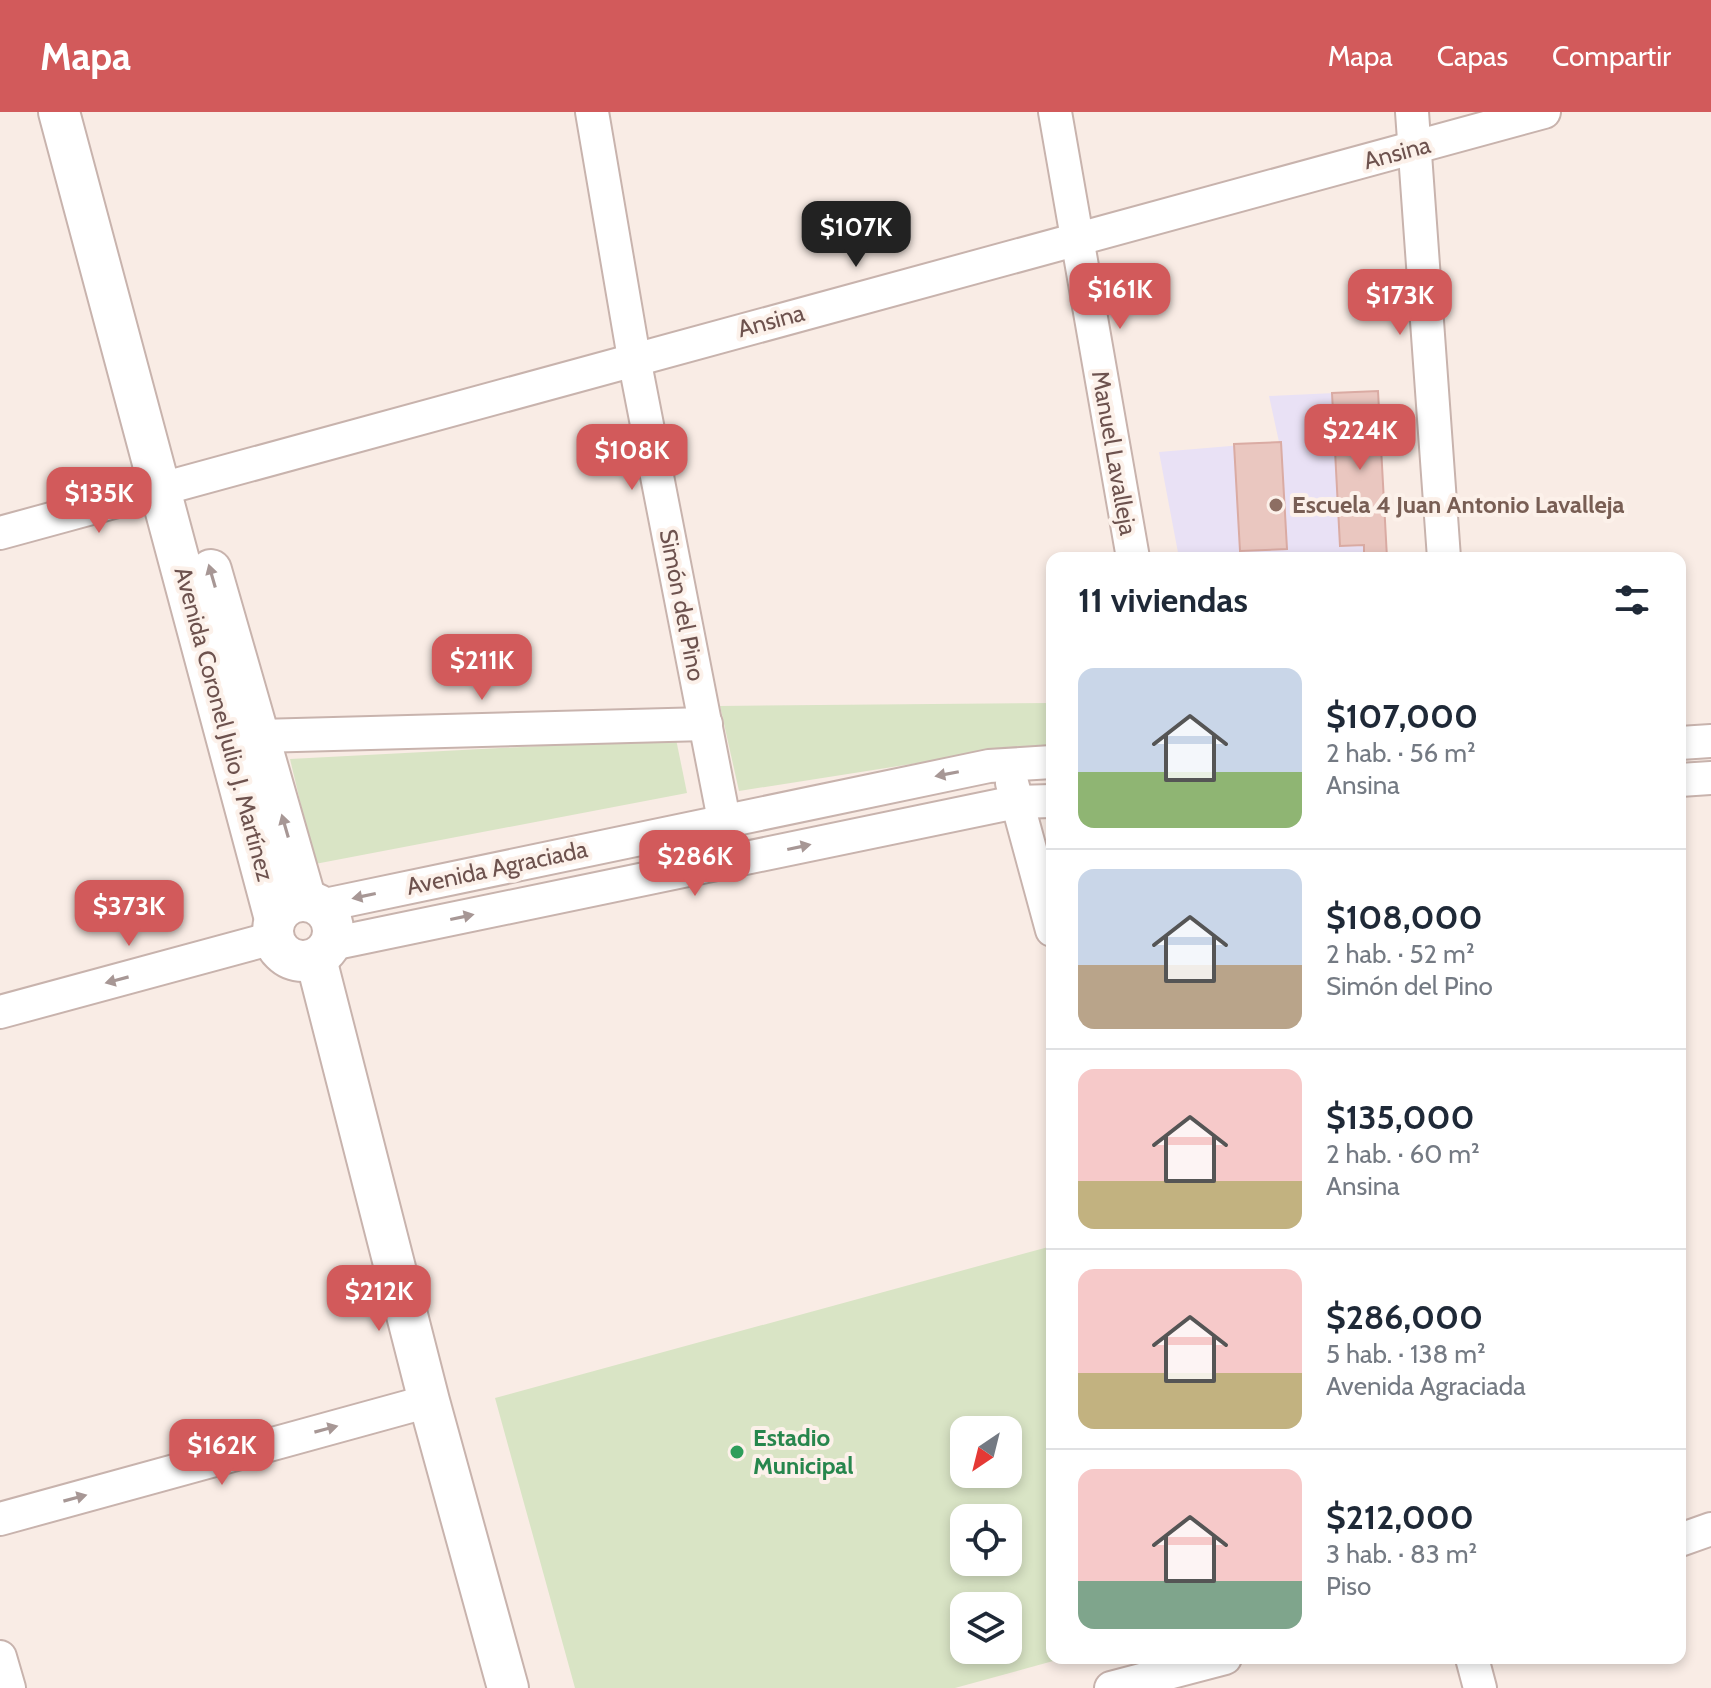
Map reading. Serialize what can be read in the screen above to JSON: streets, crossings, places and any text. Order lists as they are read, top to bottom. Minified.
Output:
{"streets":{"street":["Ansina","Manuel Lavalleja","Simón del Pino","Avenida Coronel Julio J. Martínez","Avenida Agraciada"]},"crossings":[["Ansina","Manuel Lavalleja"],["Ansina","Simón del Pino"],["Ansina","Avenida Coronel Julio J. Martínez"],["Simón del Pino","Avenida Agraciada"],["Avenida Coronel Julio J. Martínez","Avenida Agraciada"]],"places":["Escuela 4 Juan Antonio Lavalleja","Estadio Municipal"],"north":"bottom left","page":{"header":"Mapa","nav":["Mapa","Capas","Compartir"],"price":["$107K","$161K","$173K","$224K","$108K","$135K","$211K","$286K","$373K","$212K","$162K"],"heading":"11 viviendas","list":[{"name":"$107,000","note":"2 hab. · 56 m² · Ansina"},{"name":"$108,000","note":"2 hab. · 52 m² · Simón del Pino"},{"name":"$135,000","note":"2 hab. · 60 m² · Ansina"},{"name":"$286,000","note":"5 hab. · 138 m² · Avenida Agraciada"},{"name":"$212,000","note":"3 hab. · 83 m² · Piso"}]}}
